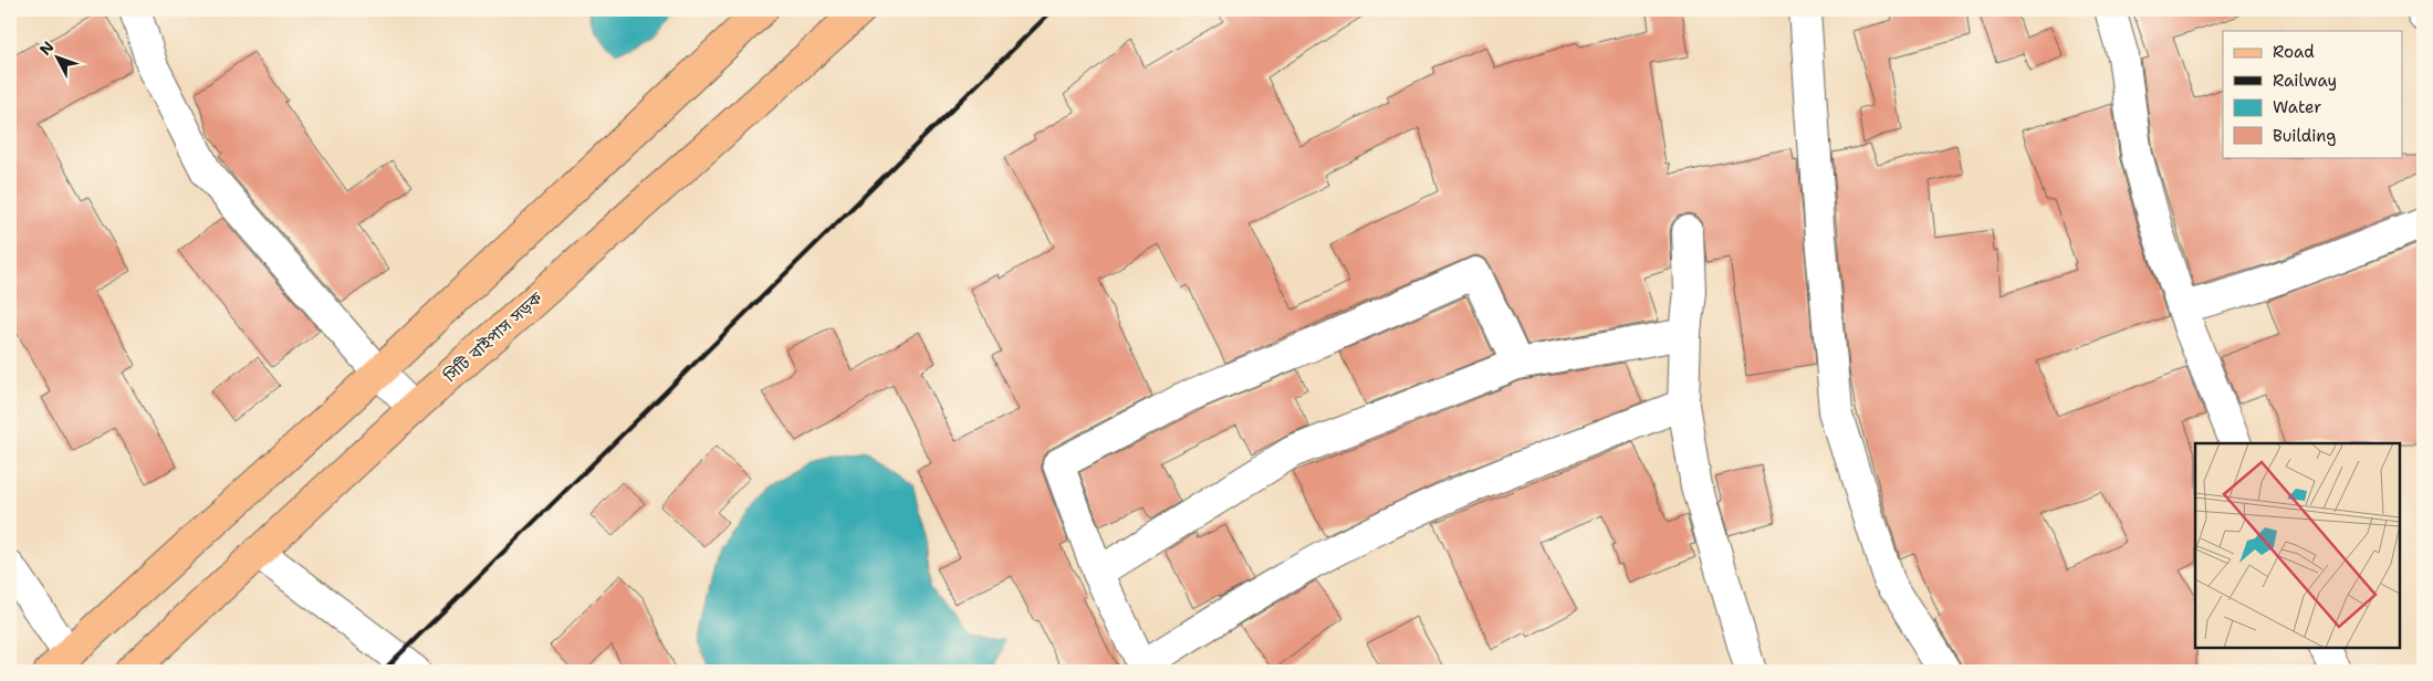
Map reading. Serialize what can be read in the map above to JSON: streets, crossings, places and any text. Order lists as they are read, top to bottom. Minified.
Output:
{"streets":{"main road":["সিটি বাইপাস সড়ক"]},"legend":["Road","Railway","Water","Building"],"north":"top left"}
